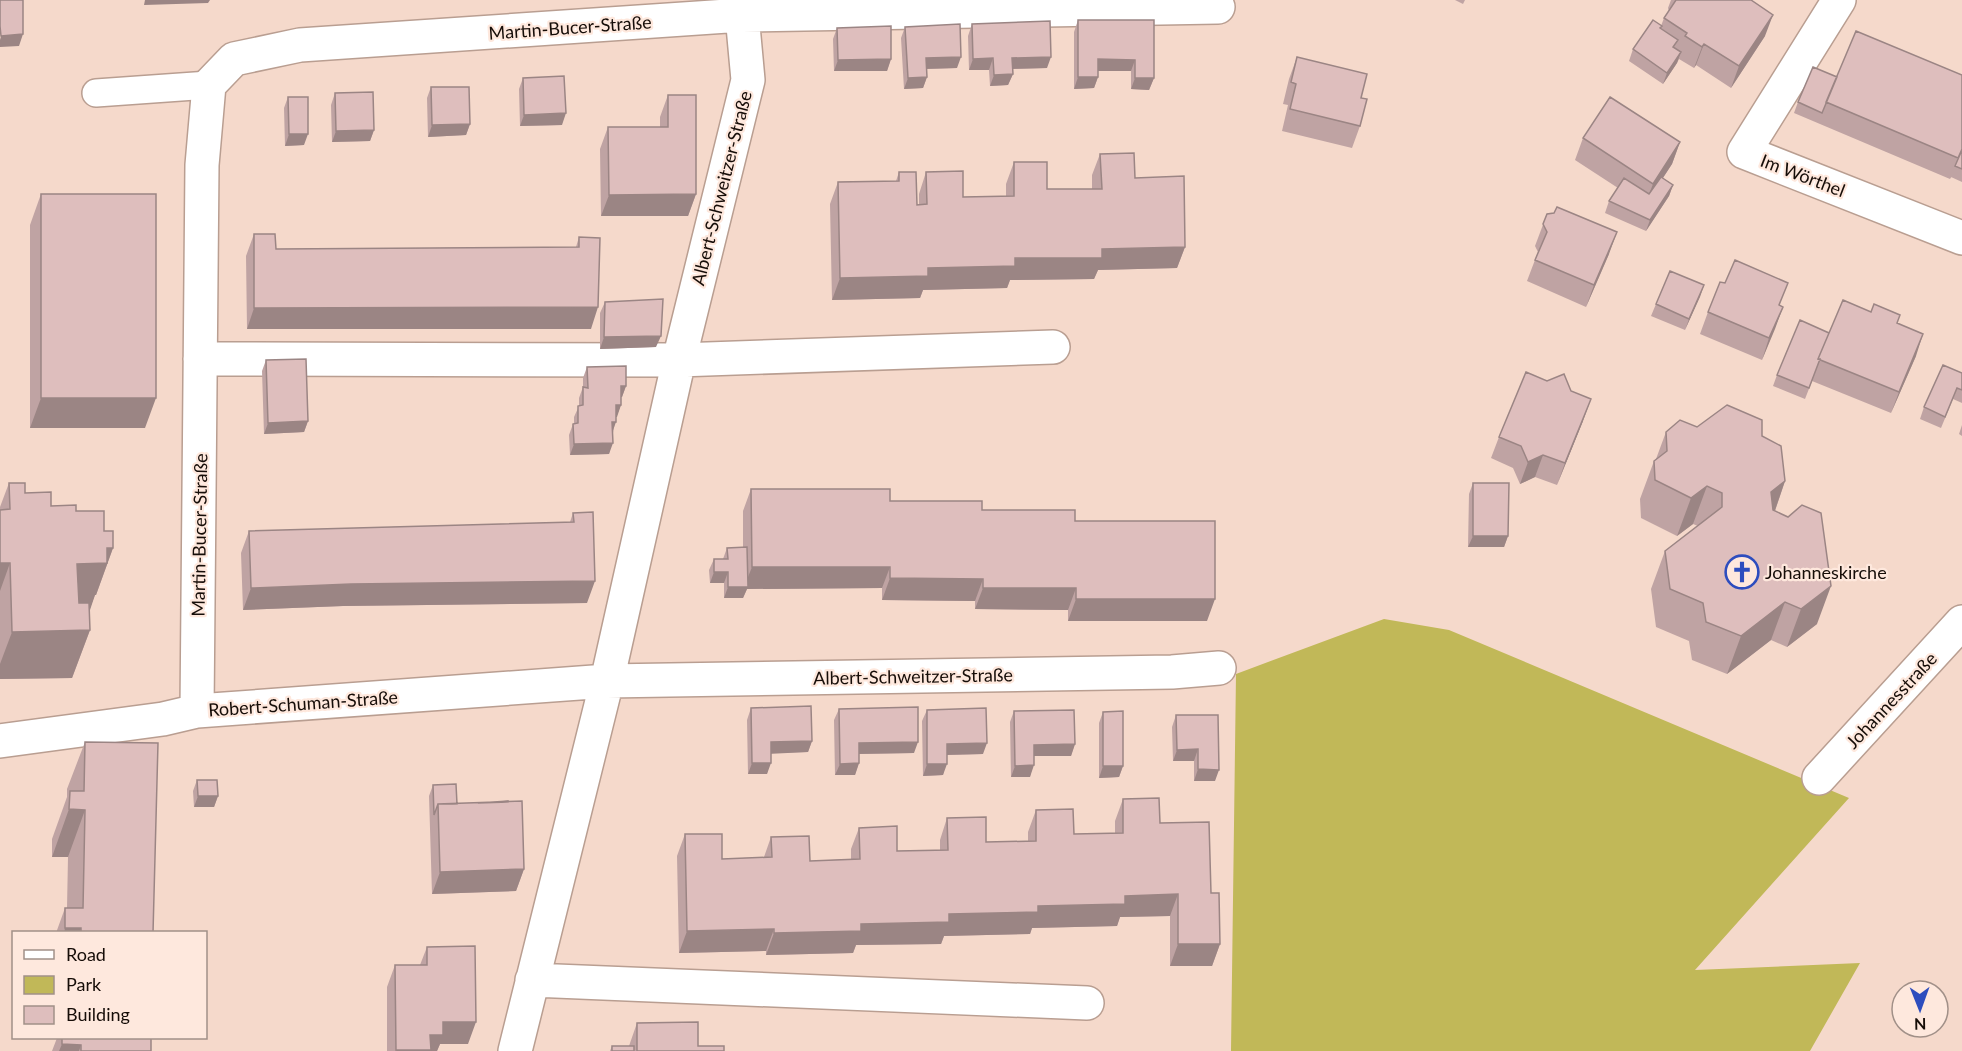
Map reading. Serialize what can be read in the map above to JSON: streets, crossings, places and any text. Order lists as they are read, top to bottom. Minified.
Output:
{"streets":{"street":["Martin-Bucer-Straße","Im Wörthel","Albert-Schweitzer-Straße","Johannesstraße","Robert-Schuman-Straße"]},"crossings":[["Martin-Bucer-Straße","Albert-Schweitzer-Straße"],["Martin-Bucer-Straße","Robert-Schuman-Straße"],["Albert-Schweitzer-Straße","Robert-Schuman-Straße"]],"places":{"church":["Johanneskirche"]},"legend":["Road","Park","Building"],"north":"bottom"}
